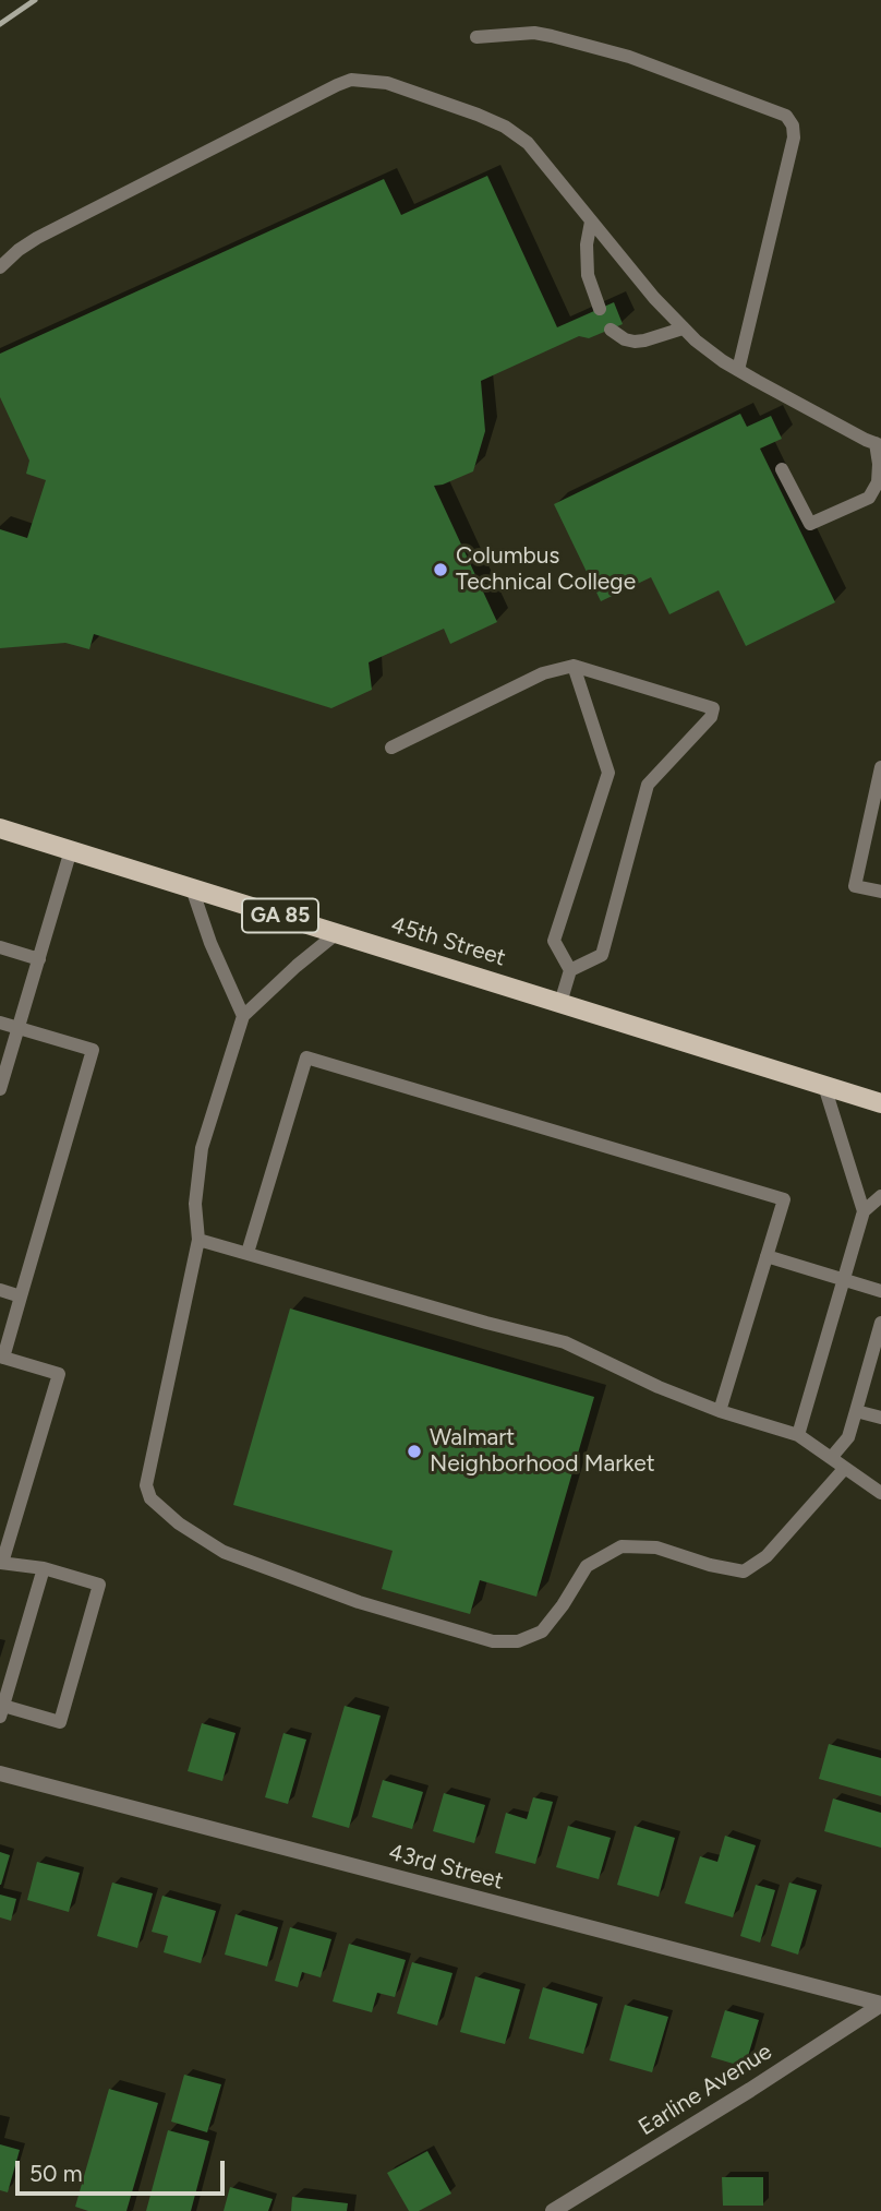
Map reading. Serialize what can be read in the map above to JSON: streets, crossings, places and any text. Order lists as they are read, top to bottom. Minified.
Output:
{"streets":{"main road":["GA 85","45th Street"],"street":["43rd Street","Earline Avenue"]},"crossings":[["43rd Street","Earline Avenue"]],"places":["Columbus Technical College","Walmart Neighborhood Market"],"scale_bar":"50 m"}
